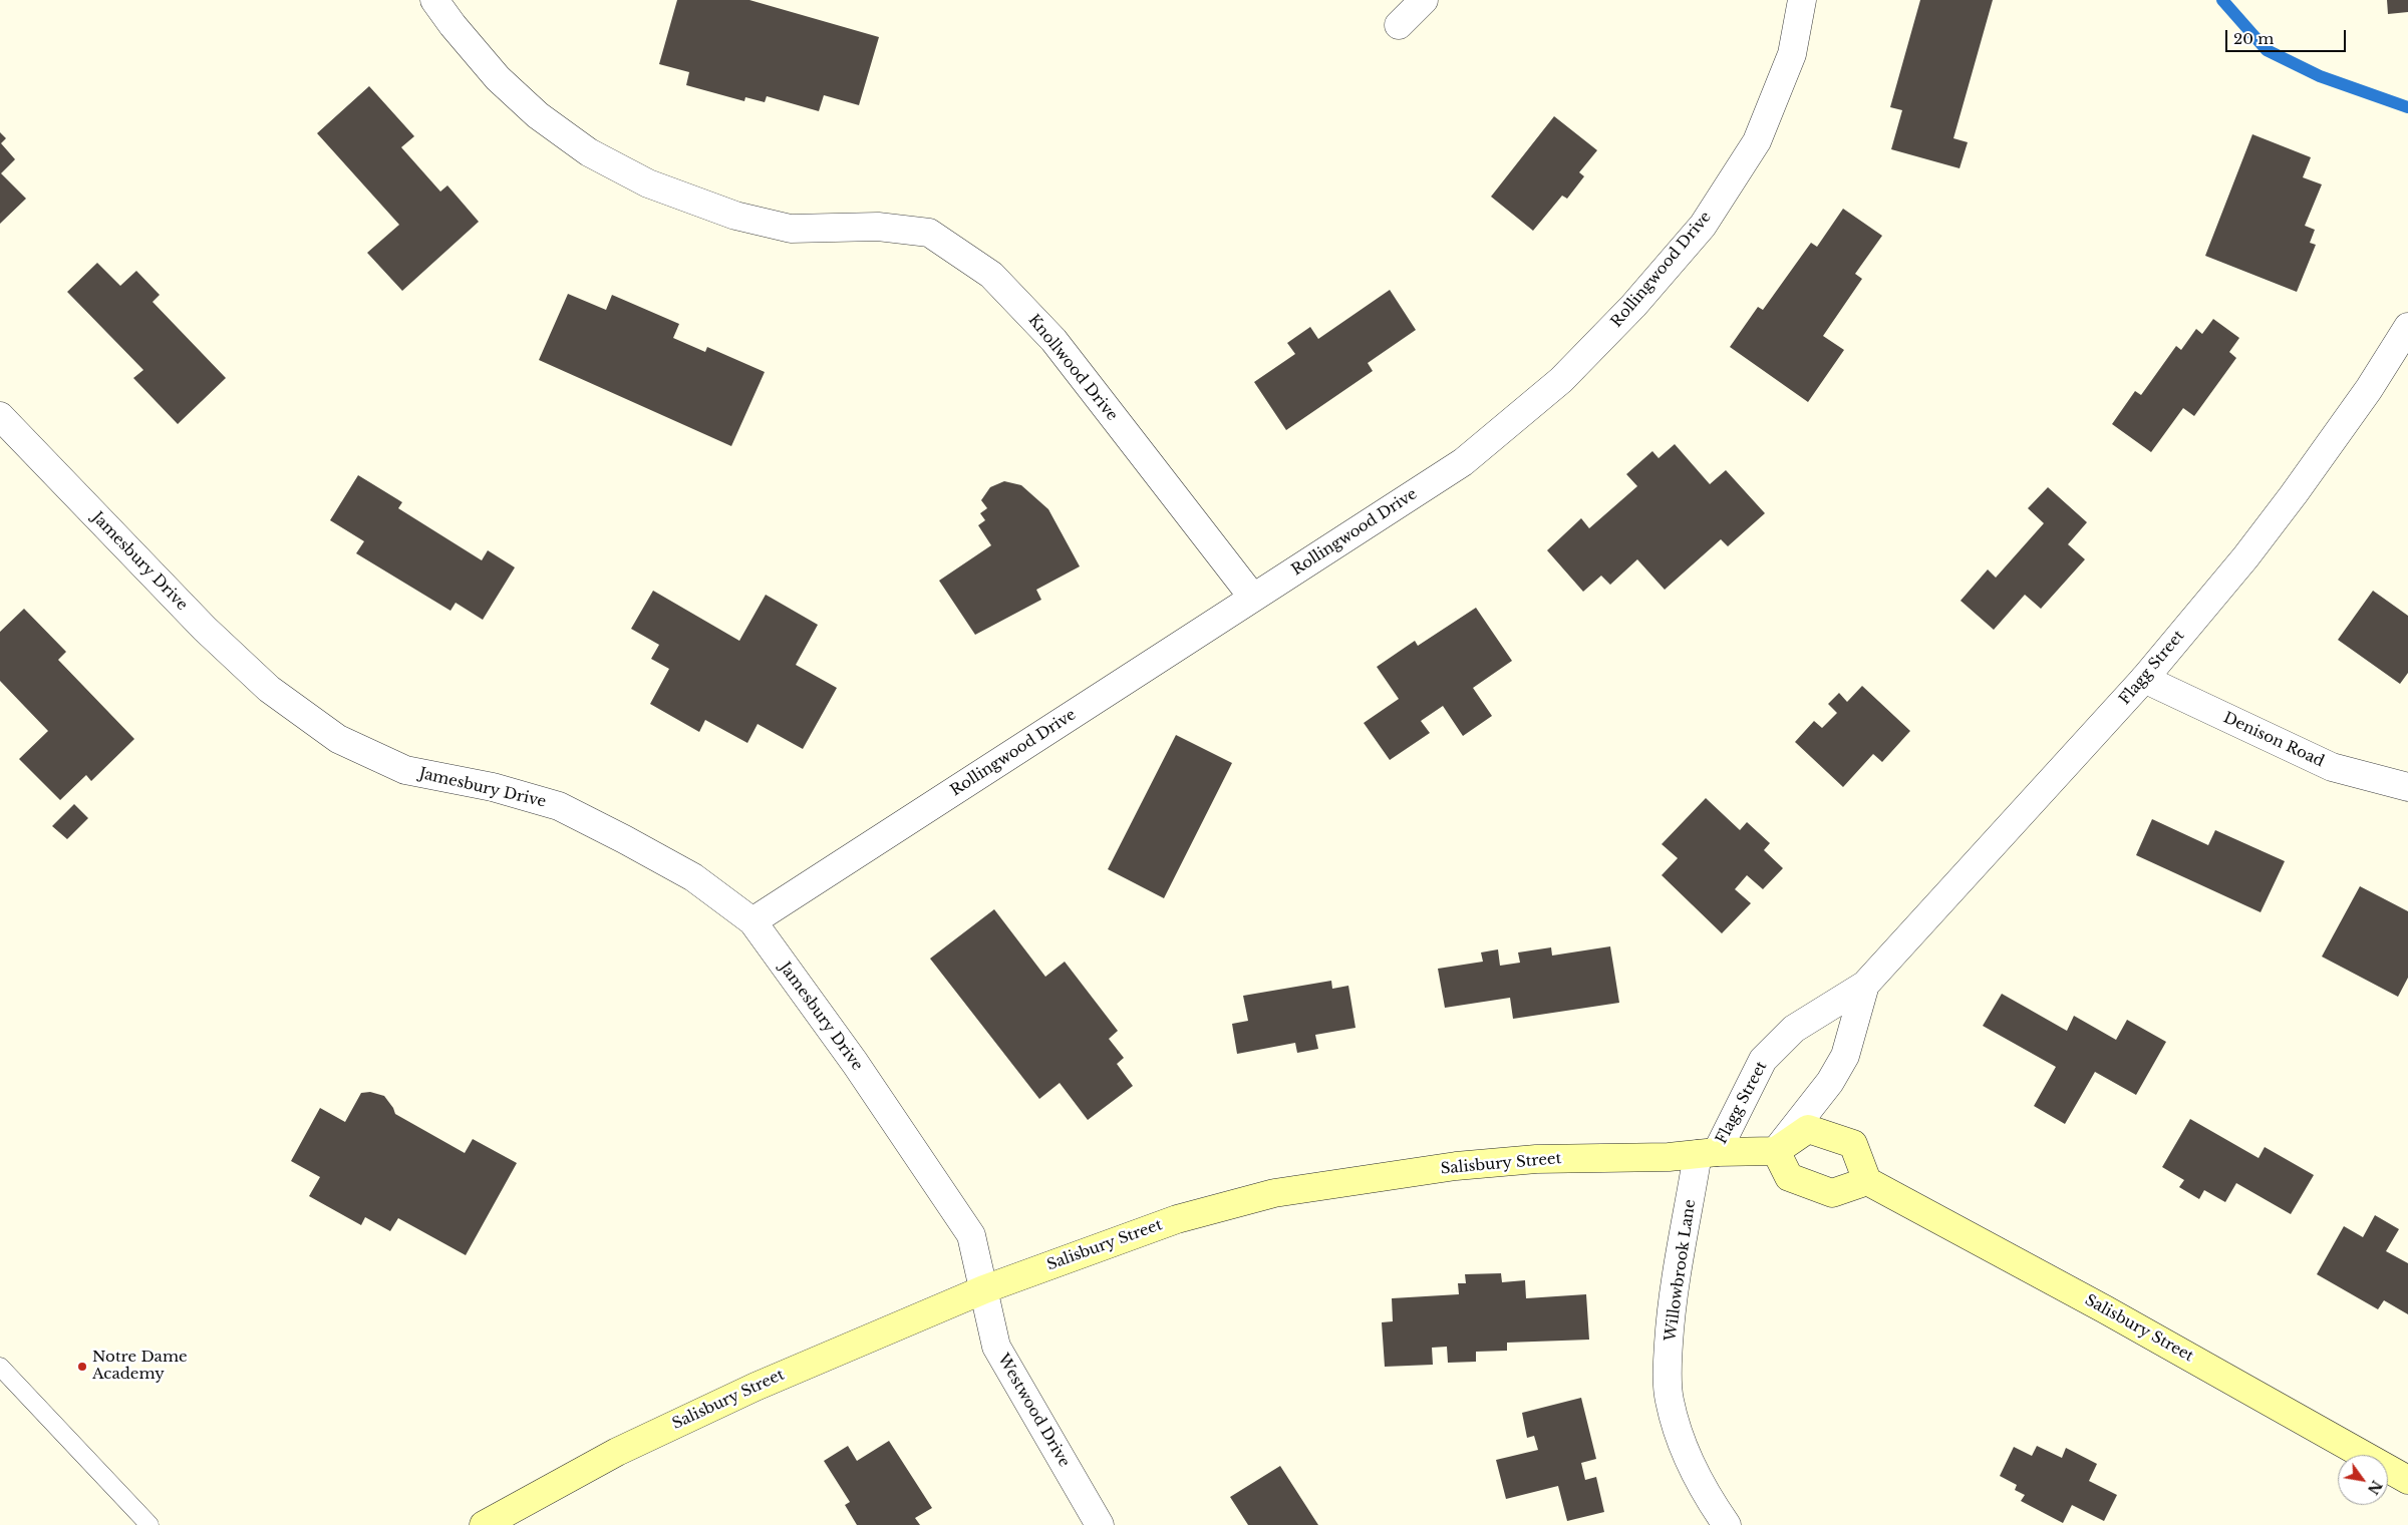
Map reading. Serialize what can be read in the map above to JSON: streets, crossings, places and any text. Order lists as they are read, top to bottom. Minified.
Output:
{"streets":{"main road":["Salisbury Street"],"street":["Rollingwood Drive","Knollwood Drive","Jamesbury Drive","Flagg Street","Denison Road","Willowbrook Lane","Westwood Drive"]},"crossings":[["Rollingwood Drive","Knollwood Drive"],["Rollingwood Drive","Jamesbury Drive"],["Jamesbury Drive","Salisbury Street"],["Jamesbury Drive","Westwood Drive"],["Flagg Street","Denison Road"],["Flagg Street","Salisbury Street"],["Flagg Street","Willowbrook Lane"],["Salisbury Street","Willowbrook Lane"],["Salisbury Street","Westwood Drive"]],"places":["Notre Dame Academy"],"scale_bar":"20 m","north":"bottom right"}
